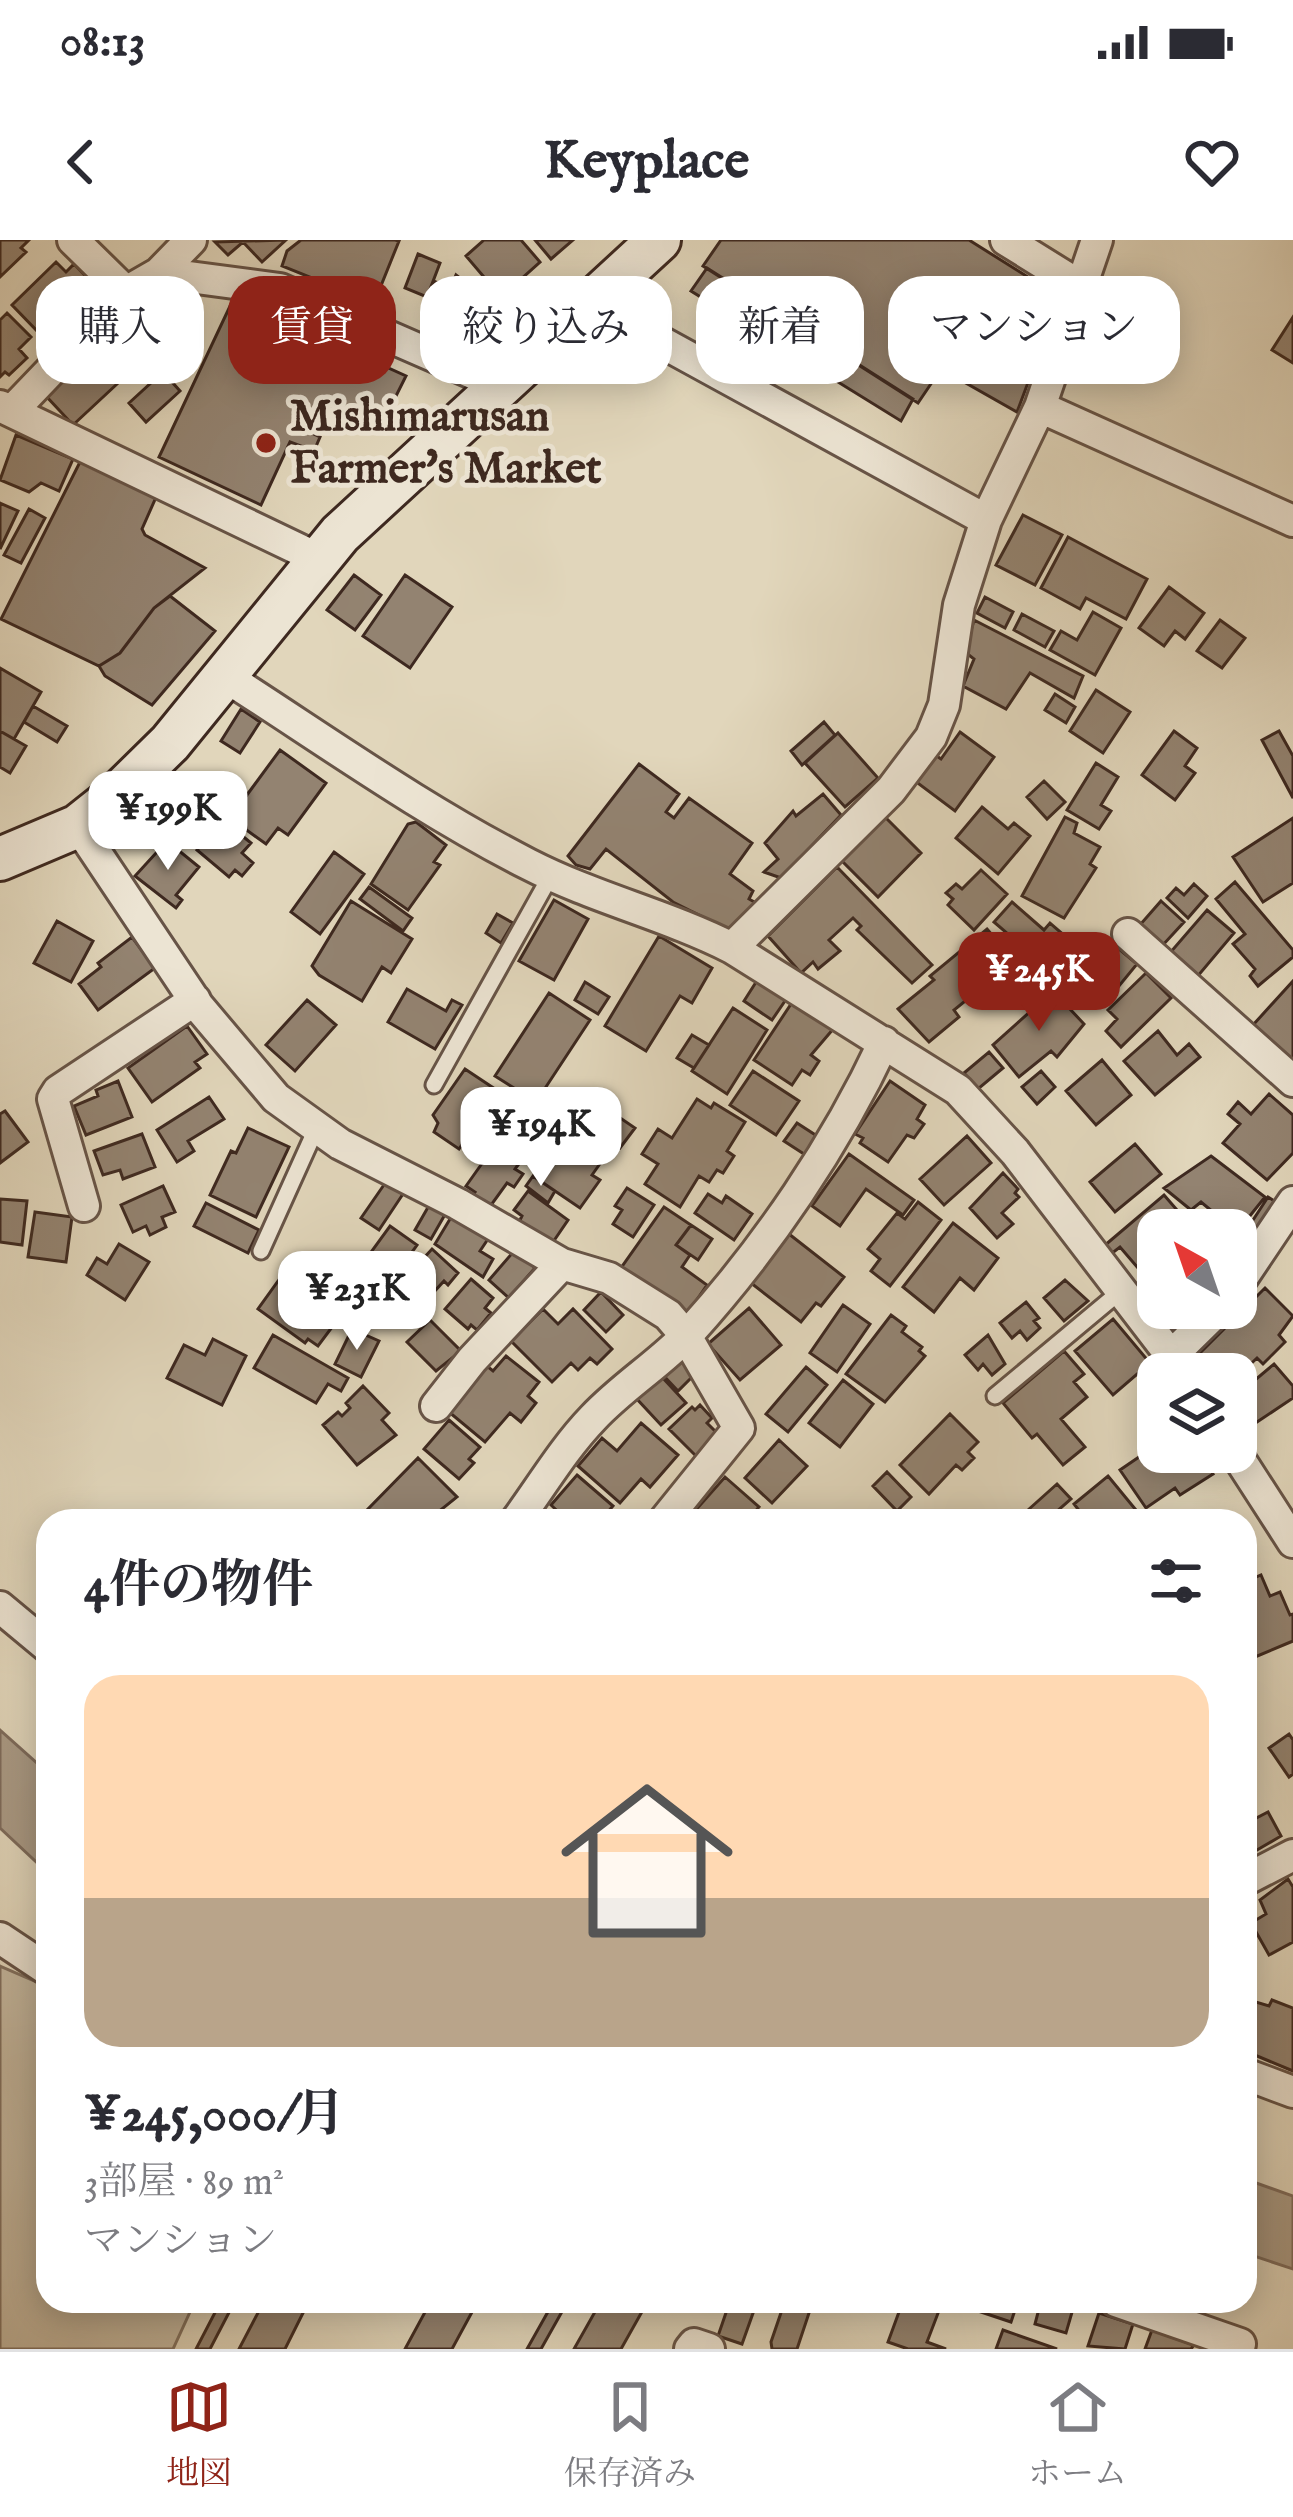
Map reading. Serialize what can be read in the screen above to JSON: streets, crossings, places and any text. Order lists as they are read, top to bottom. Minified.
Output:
{"places":["Mishimarusan Farmer's Market"],"north":"top left","page":{"status":"08:13","header":"Keyplace","chip":["購入","賃貸","絞り込み","新着","マンション"],"price":["¥199K","¥245K","¥194K","¥231K"],"heading":"4件の物件","list":[{"name":"¥245,000/月","note":"3部屋 · 89 m² · マンション"}],"tabs":["地図","保存済み","ホーム"]}}
